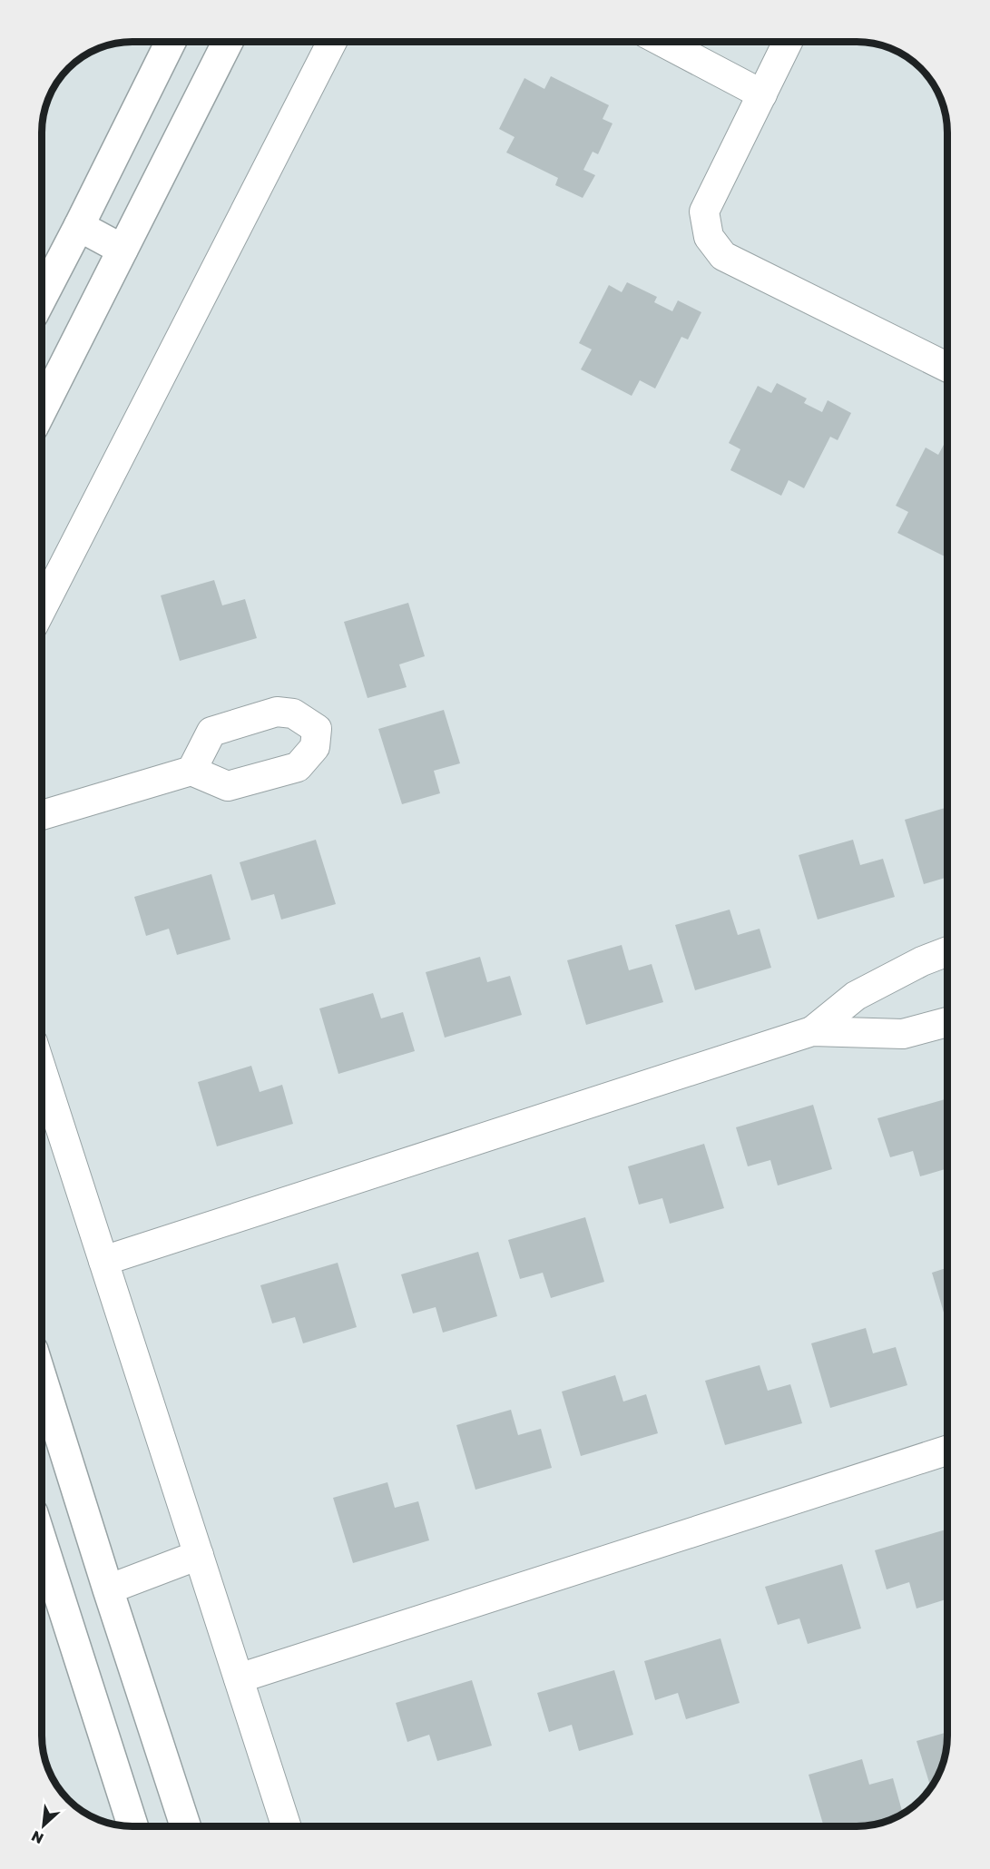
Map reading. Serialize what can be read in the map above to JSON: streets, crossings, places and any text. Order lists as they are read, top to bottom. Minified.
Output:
{"north":"bottom left"}
